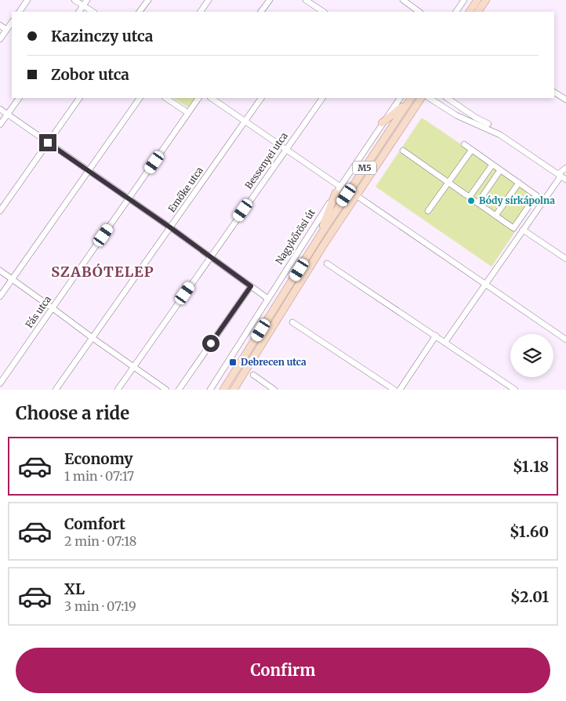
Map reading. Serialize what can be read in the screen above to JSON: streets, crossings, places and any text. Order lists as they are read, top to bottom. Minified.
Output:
{"streets":{"main road":["M5","Nagykőrösi út"],"street":["Bessenyei utca","Emőke utca","Fás utca"]},"districts":["SZABÓTELEP"],"places":{"other":["Bódy sírkápolna"],"transit":["Debrecen utca"]},"page":{"banner":["Kazinczy utca","Zobor utca"],"heading":"Choose a ride","list":[{"name":"Economy","note":"1 min · 07:17","value":"$1.18"},{"name":"Comfort","note":"2 min · 07:18","value":"$1.60"},{"name":"XL","note":"3 min · 07:19","value":"$2.01"}],"buttons":"Confirm"}}
